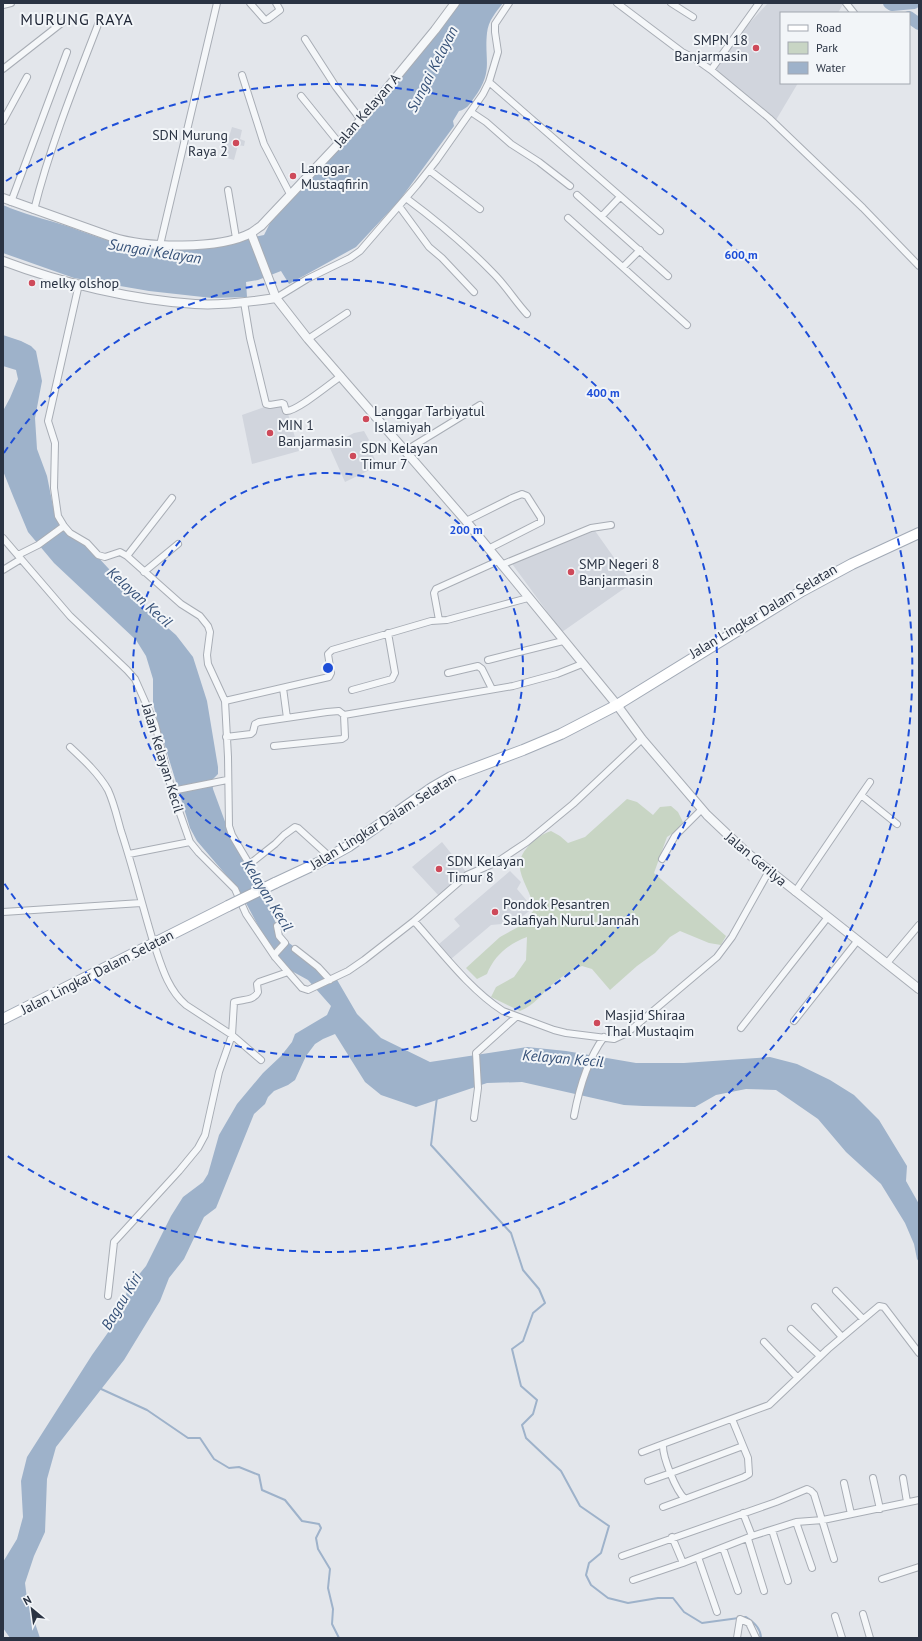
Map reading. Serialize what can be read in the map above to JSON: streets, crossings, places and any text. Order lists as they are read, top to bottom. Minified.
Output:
{"streets":{"main road":["Jalan Lingkar Dalam Selatan"],"street":["Jalan Kelayan A","Jalan Kelayan Kecil","Jalan Gerilya"]},"crossings":[["Jalan Kelayan A","Jalan Gerilya"],["Jalan Lingkar Dalam Selatan","Jalan Gerilya"]],"districts":["MURUNG RAYA"],"water":["Sungai Kelayan","Kelayan Kecil","Bagau Kiri"],"places":["SMPN 18 Banjarmasin","SDN Murung Raya 2","Langgar Mustaqfirin","melky olshop","Langgar Tarbiyatul Islamiyah","MIN 1 Banjarmasin","SDN Kelayan Timur 7","SMP Negeri 8 Banjarmasin","SDN Kelayan Timur 8","Pondok Pesantren Salafiyah Nurul Jannah","Masjid Shiraa Thal Mustaqim"],"legend":["Road","Park","Water"],"north":"top left","rings":["600 m","400 m","200 m"]}
